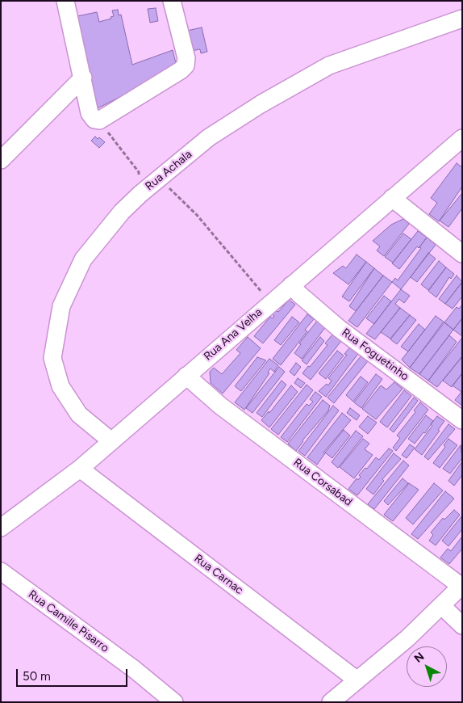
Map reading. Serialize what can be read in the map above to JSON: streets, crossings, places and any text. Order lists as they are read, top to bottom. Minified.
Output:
{"streets":{"street":["Rua Achala","Rua Ana Velha","Rua Foguetinho","Rua Corsabad","Rua Carnac","Rua Camille Pisarro"]},"crossings":[["Rua Achala","Rua Ana Velha"],["Rua Ana Velha","Rua Foguetinho"],["Rua Ana Velha","Rua Corsabad"],["Rua Ana Velha","Rua Carnac"]],"scale_bar":"50 m","north":"top left"}
